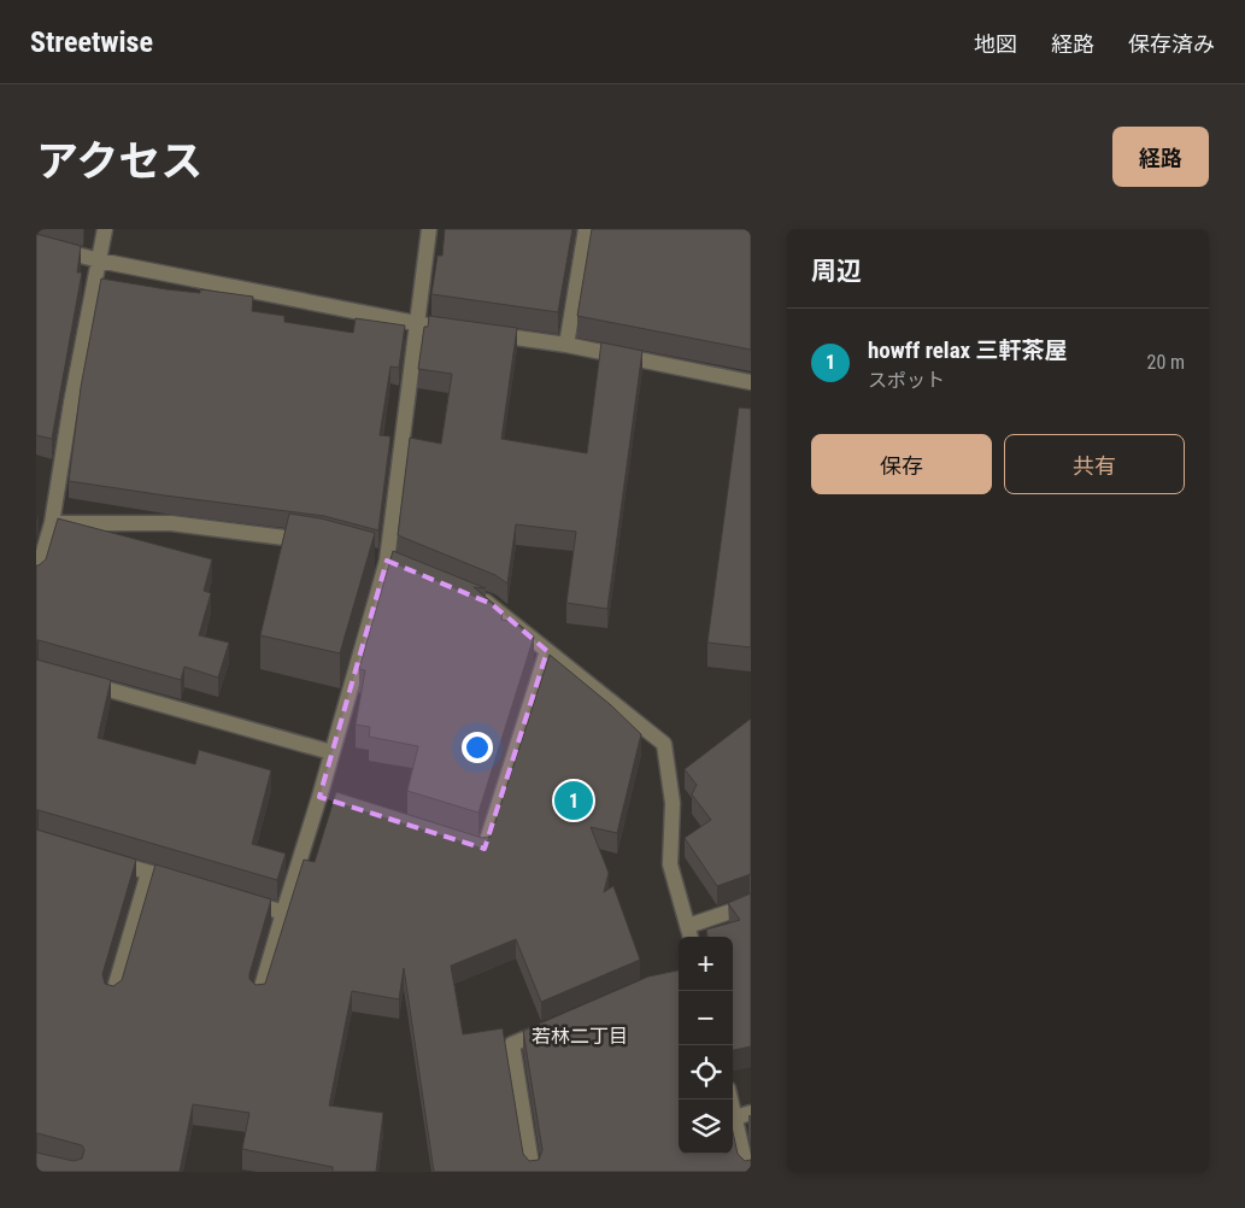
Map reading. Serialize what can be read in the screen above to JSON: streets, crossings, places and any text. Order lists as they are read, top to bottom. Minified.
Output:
{"districts":["若林二丁目"],"page":{"header":"Streetwise","nav":["地図","経路","保存済み"],"title":"アクセス","buttons":["経路",["保存","共有"]],"heading":"周辺","list":[{"mark":"1","name":"howff relax 三軒茶屋","note":"スポット","value":"20 m"}],"pins":"1","map_buttons":["+","−"]}}
